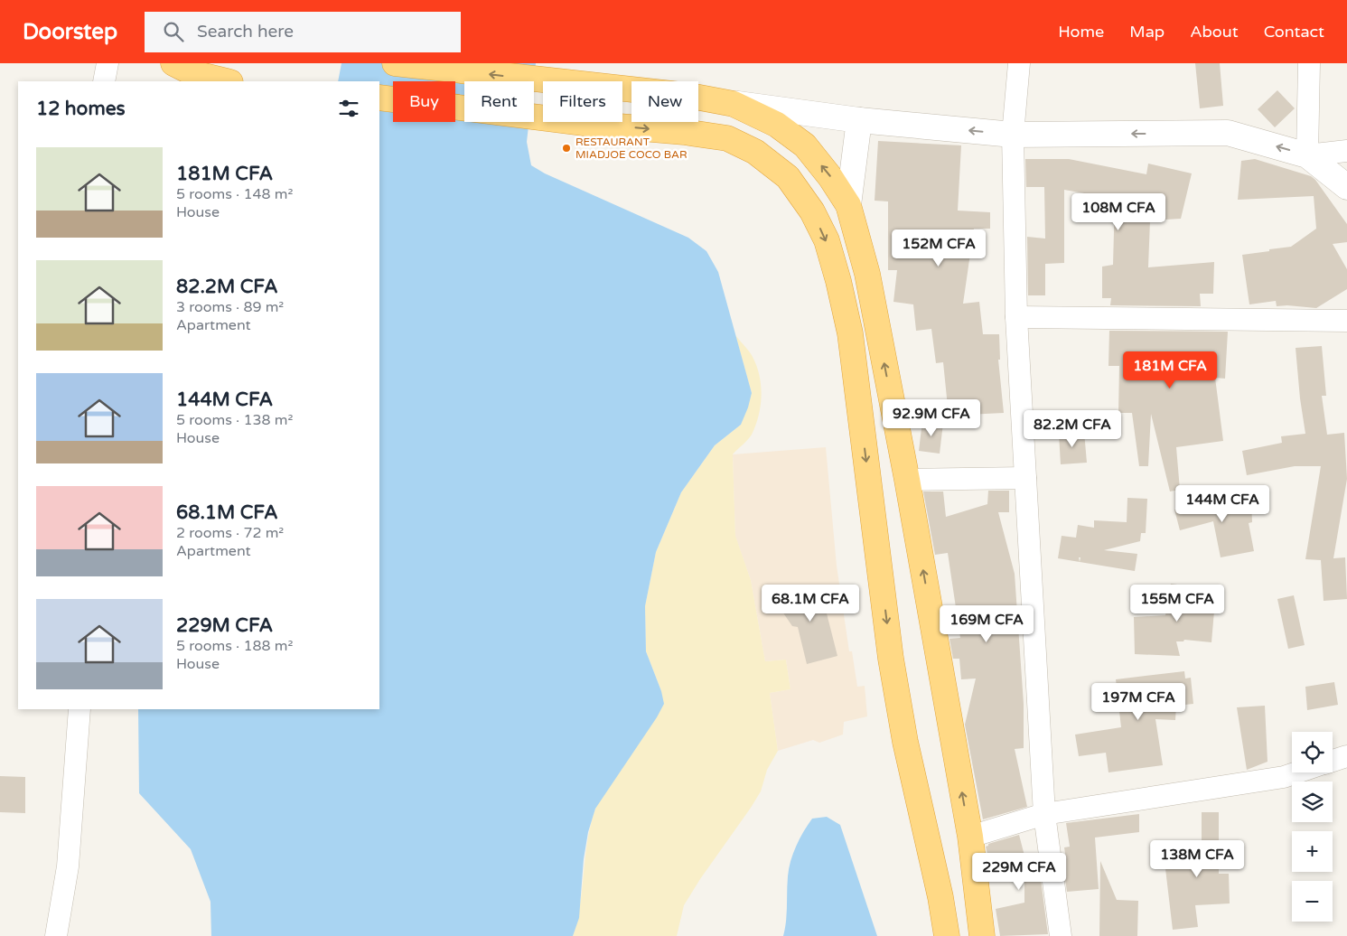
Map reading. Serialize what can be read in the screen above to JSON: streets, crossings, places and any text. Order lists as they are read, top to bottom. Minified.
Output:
{"places":["RESTAURANT MIADJOE COCO BAR"],"page":{"header":"Doorstep","search":"Search here","nav":["Home","Map","About","Contact"],"chip":["Buy","Rent","Filters","New"],"heading":"12 homes","list":[{"name":"181M CFA","note":"5 rooms · 148 m² · House"},{"name":"82.2M CFA","note":"3 rooms · 89 m² · Apartment"},{"name":"144M CFA","note":"5 rooms · 138 m² · House"},{"name":"68.1M CFA","note":"2 rooms · 72 m² · Apartment"},{"name":"229M CFA","note":"5 rooms · 188 m² · House"}],"price":["108M CFA","152M CFA","181M CFA","92.9M CFA","82.2M CFA","144M CFA","68.1M CFA","155M CFA","169M CFA","197M CFA","138M CFA","229M CFA"],"map_buttons":["+","−"]}}
